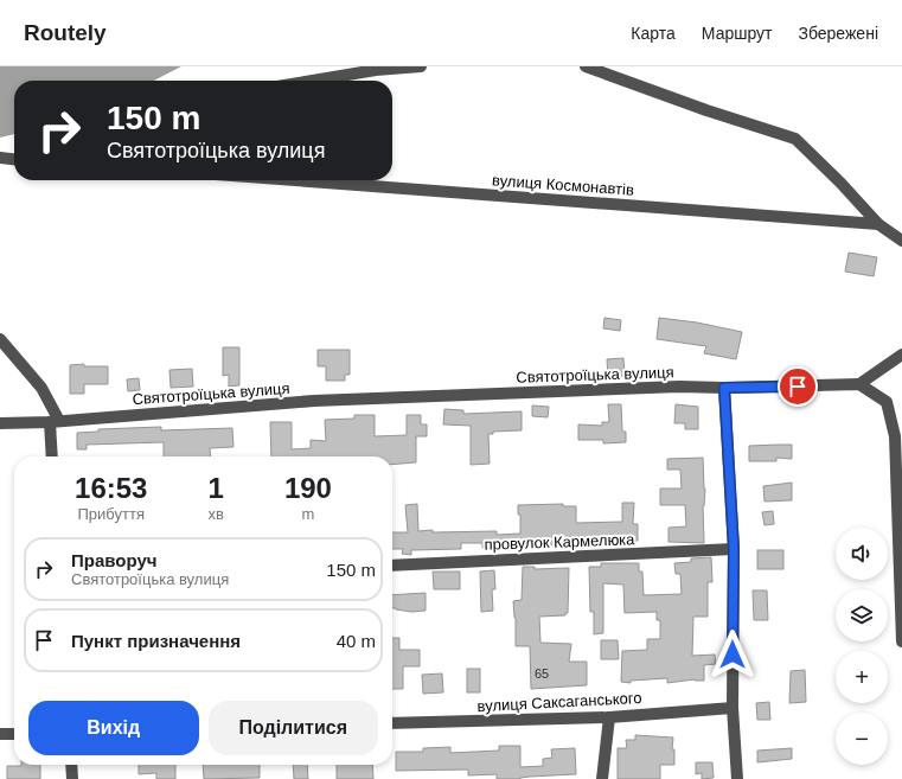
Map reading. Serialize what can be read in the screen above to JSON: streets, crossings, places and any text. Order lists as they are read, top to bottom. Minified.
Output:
{"streets":{"street":["вулиця Космонавтів","Святотроїцька вулиця","провулок Кармелюка","вулиця Саксаганського"]},"house_numbers":["65"],"page":{"header":"Routely","nav":["Карта","Маршрут","Збережені"],"turn":["150 m","Святотроїцька вулиця"],"eta":["16:53","Прибуття","1","хв","190","m"],"map_buttons":["+","−"],"list":[{"name":"Праворуч","note":"Святотроїцька вулиця","value":"150 m"},{"name":"Пункт призначення","value":"40 m"}],"buttons":["Вихід","Поділитися"]}}
